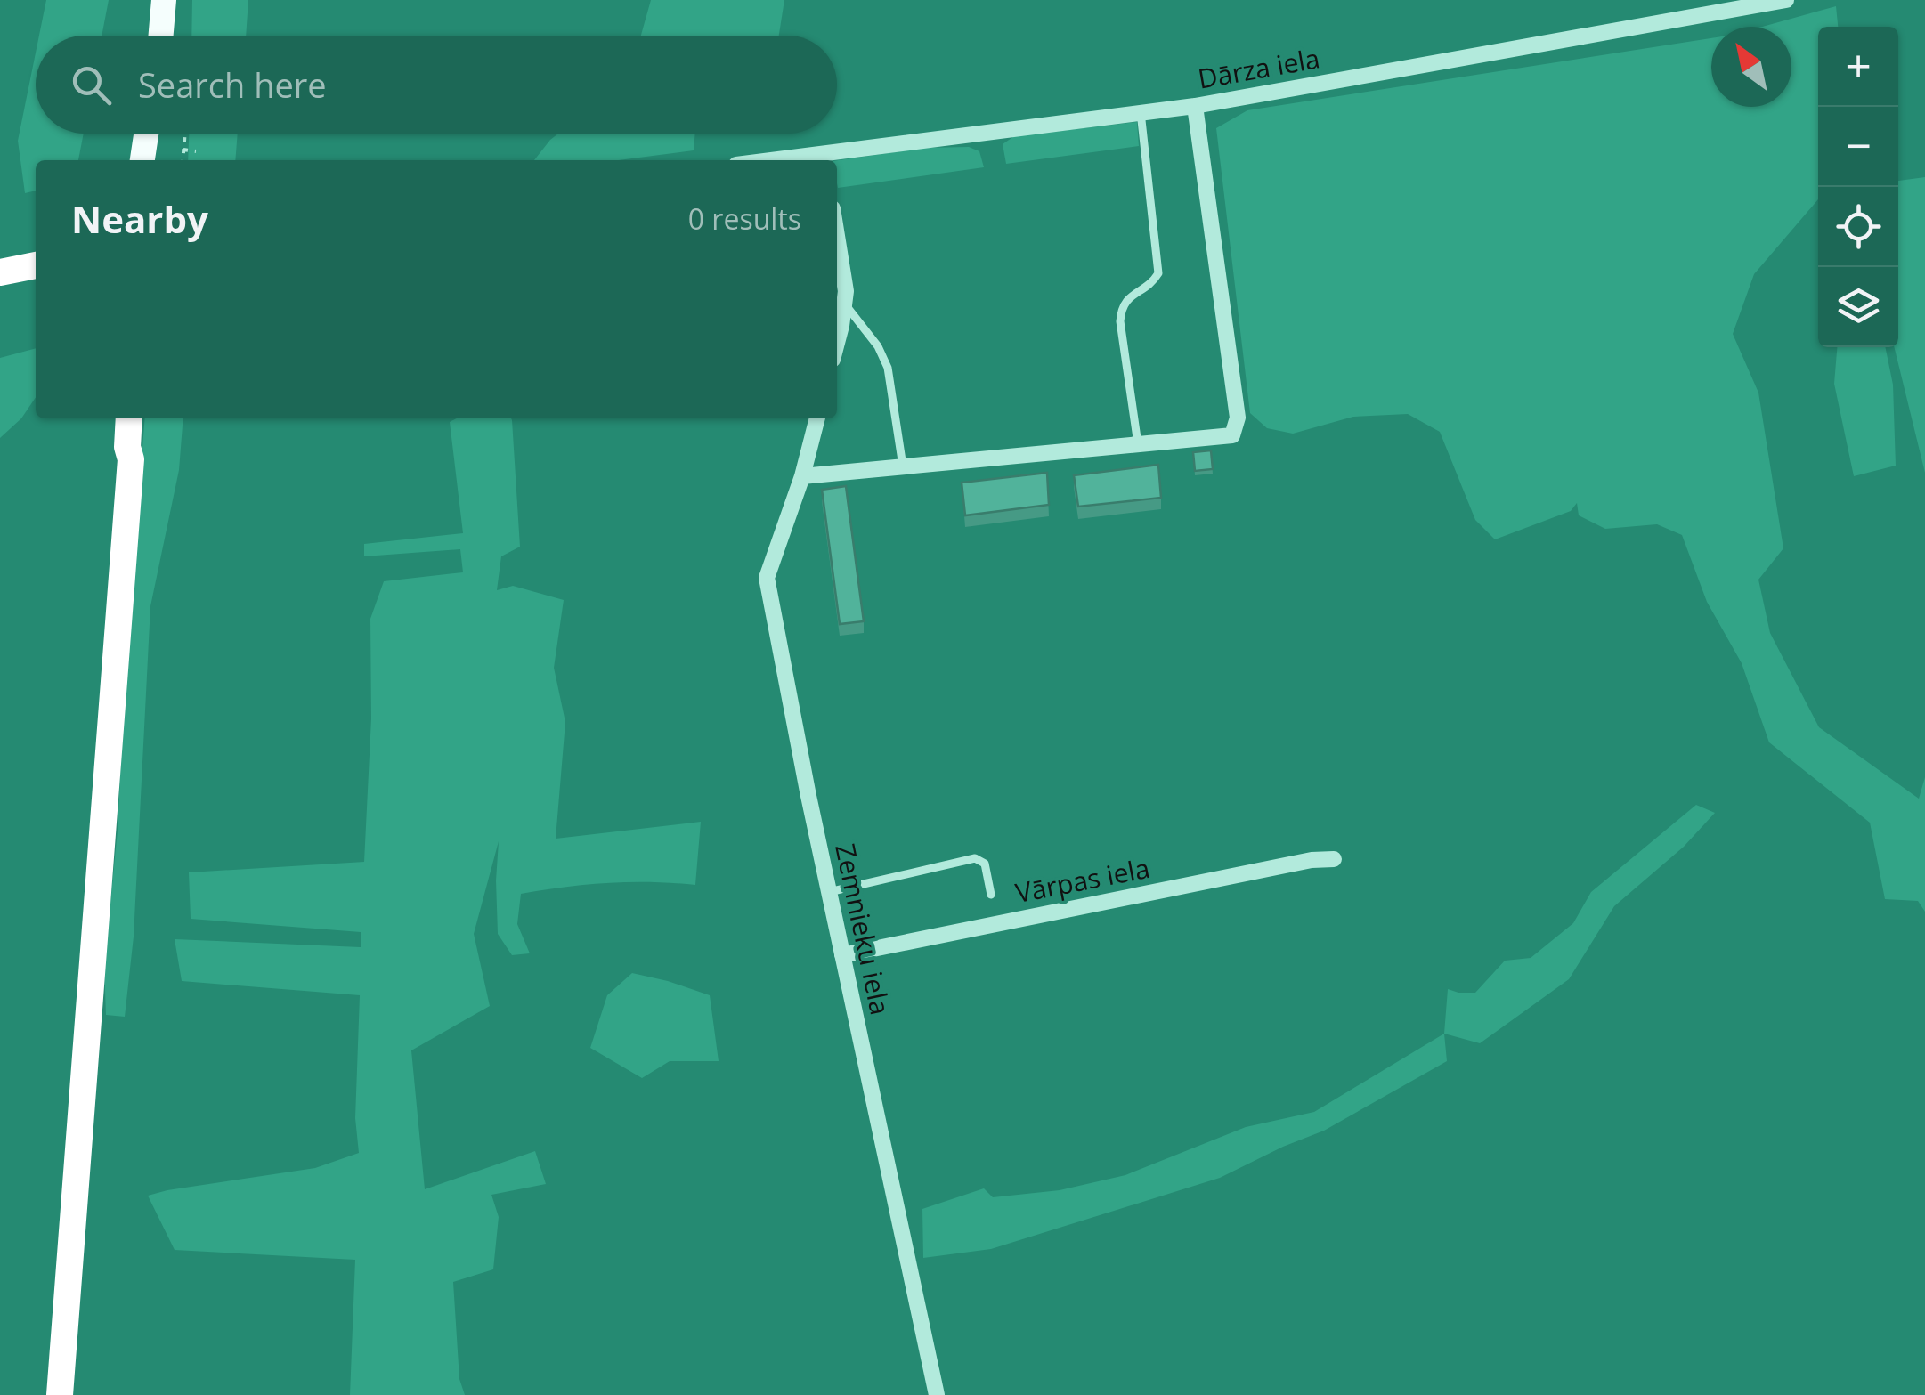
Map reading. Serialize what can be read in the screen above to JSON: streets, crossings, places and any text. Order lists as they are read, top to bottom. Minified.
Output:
{"streets":{"street":["Dārza iela","Vārpas iela","Zemnieku iela"]},"crossings":[["Vārpas iela","Zemnieku iela"]],"north":"top left","page":{"map_buttons":["+","−"],"search":"Search here","heading":["Nearby","0 results"]}}
